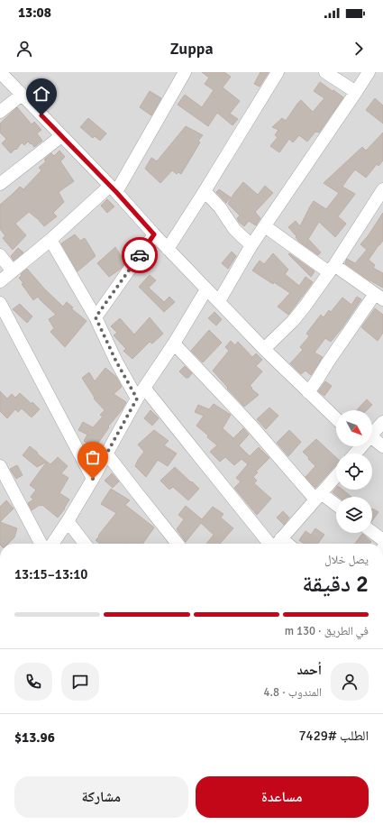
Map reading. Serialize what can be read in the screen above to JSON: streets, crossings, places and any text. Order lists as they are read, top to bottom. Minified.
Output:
{"north":"bottom right","page":{"status":"13:08","header":"Zuppa","heading":["2 دقيقة","يصل خلال","13:10–13:15"],"panel":["أحمد","المندوب · 4.8","الطلب #7429","$13.96"],"bar":"في الطريق · 130 m","buttons":["مساعدة","مشاركة"]}}
